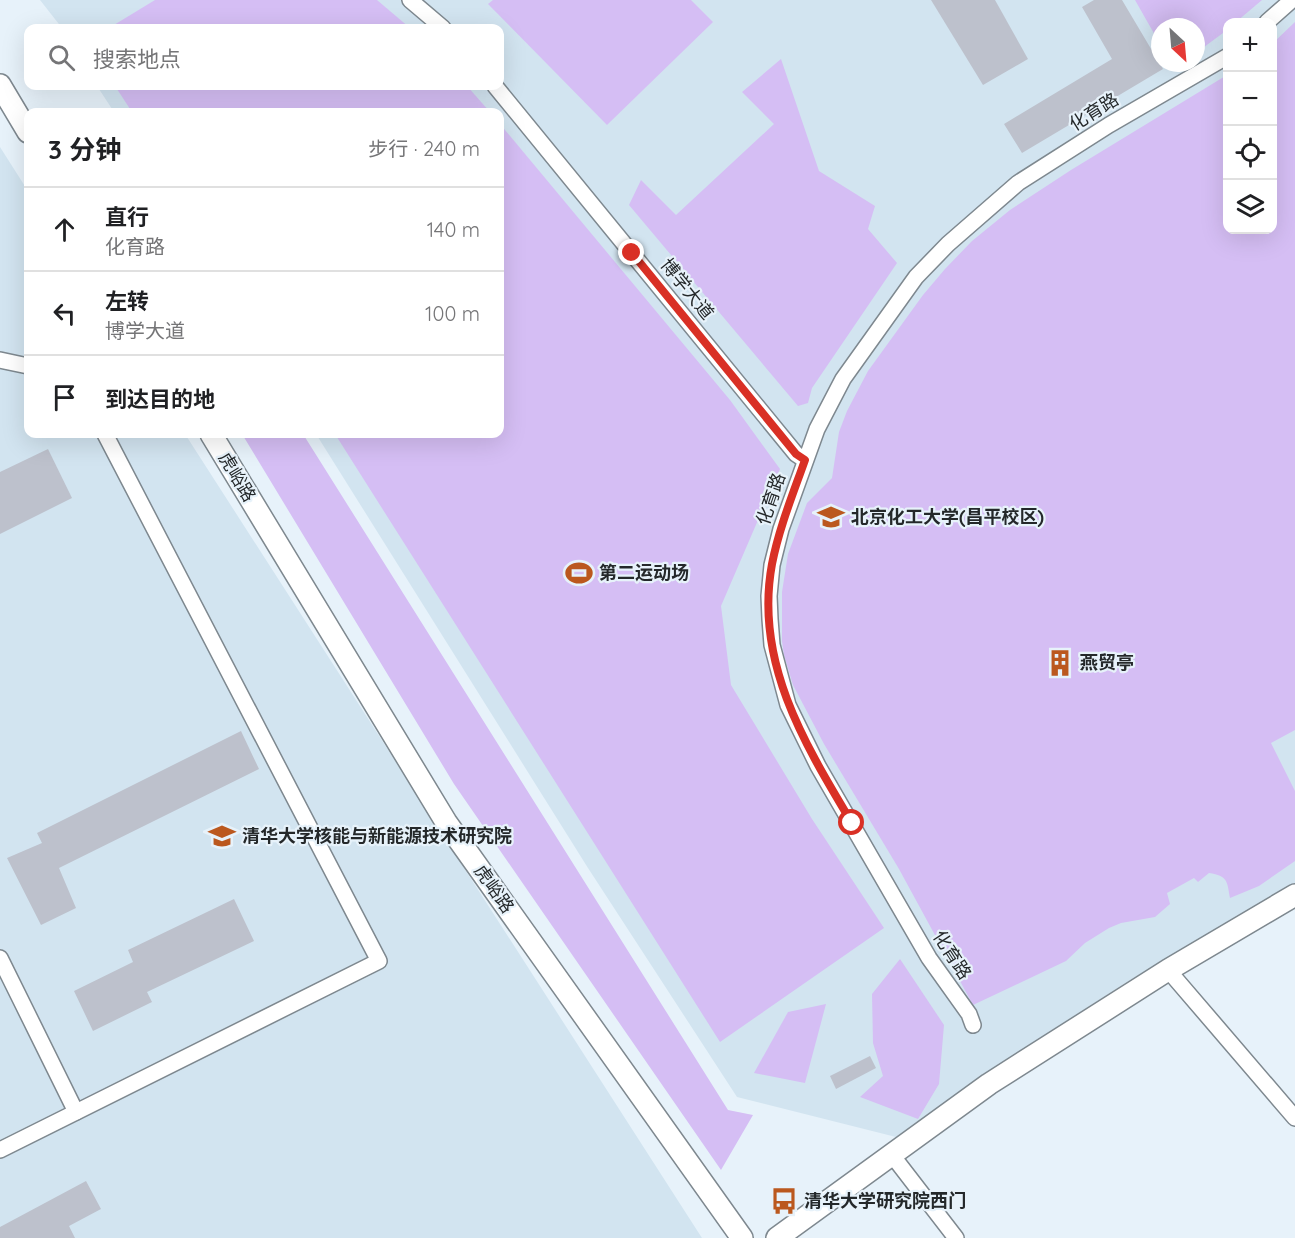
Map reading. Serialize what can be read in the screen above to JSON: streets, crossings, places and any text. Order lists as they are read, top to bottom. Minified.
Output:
{"streets":{"street":["化育路","博学大道","虎峪路"]},"crossings":[["化育路","博学大道"]],"places":{"school or university":["北京化工大学(昌平校区)","清华大学核能与新能源技术研究院"],"sports":["第二运动场"],"building":["燕贸亭"],"bus stop":["清华大学研究院西门"]},"north":"bottom right","page":{"map_buttons":["+","−"],"search":"搜索地点","heading":["3 分钟","步行 · 240 m"],"list":[["直行","化育路","140 m"],["左转","博学大道","100 m"],"到达目的地"]}}
